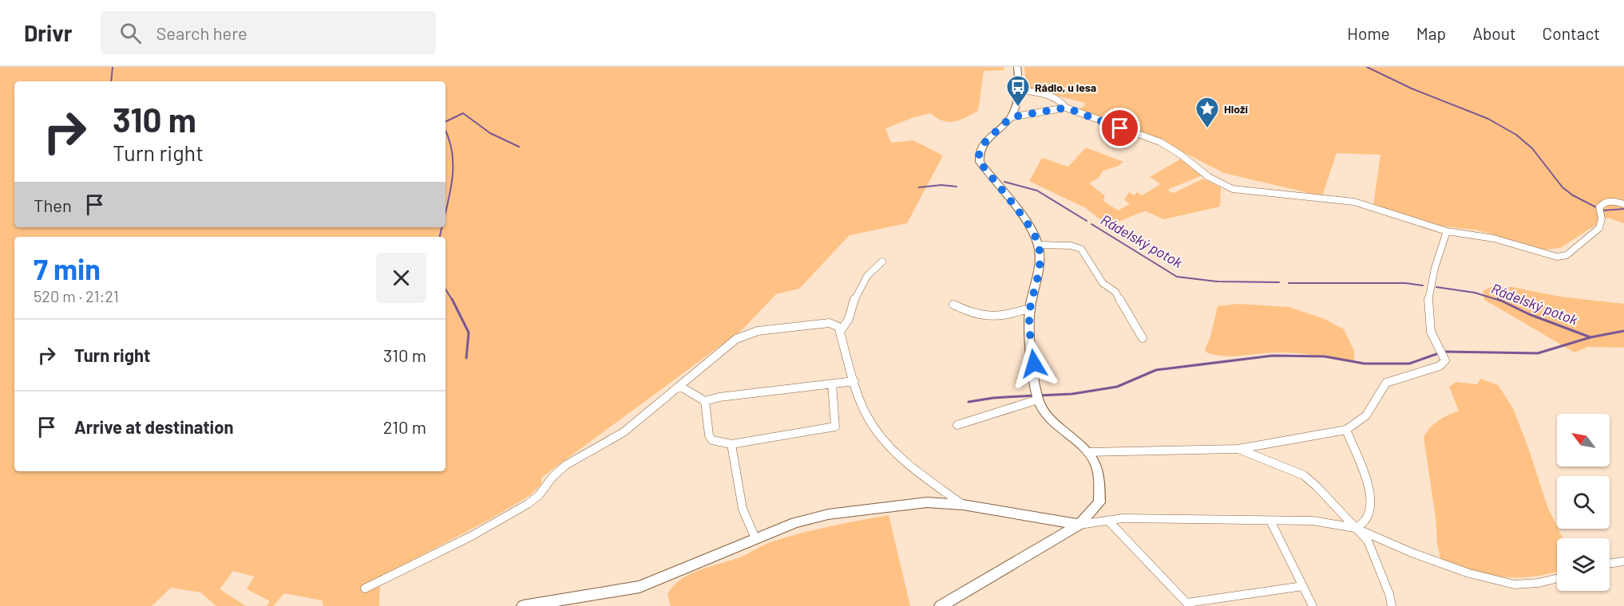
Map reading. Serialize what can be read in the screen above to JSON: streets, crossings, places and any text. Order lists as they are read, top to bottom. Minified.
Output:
{"water":["Rádelský potok"],"places":{"bus stop":["Rádlo, u lesa"],"place":["Hloží"]},"north":"top left","page":{"header":"Drivr","search":"Search here","nav":["Home","Map","About","Contact"],"turn":["310 m","Turn right"],"then":"Then","heading":["7 min","520 m · 21:21"],"list":[{"name":"Turn right","value":"310 m"},{"name":"Arrive at destination","value":"210 m"}]}}
